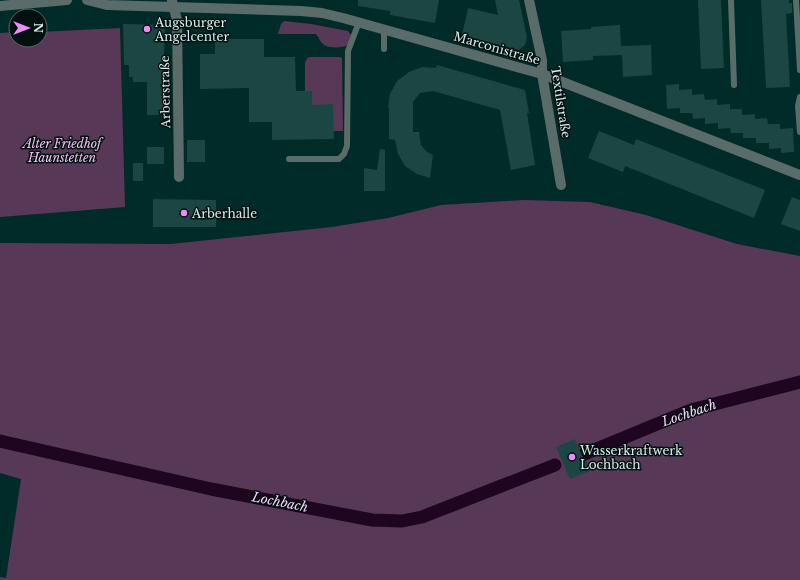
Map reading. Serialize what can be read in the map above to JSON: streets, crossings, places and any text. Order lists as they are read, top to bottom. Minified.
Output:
{"streets":{"street":["Marconistraße","Arberstraße","Textilstraße"]},"crossings":[["Marconistraße","Arberstraße"],["Marconistraße","Textilstraße"]],"water":["Lochbach"],"parks":["Alter Friedhof Haunstetten"],"places":["Augsburger Angelcenter","Arberhalle","Wasserkraftwerk Lochbach"],"north":"right"}
